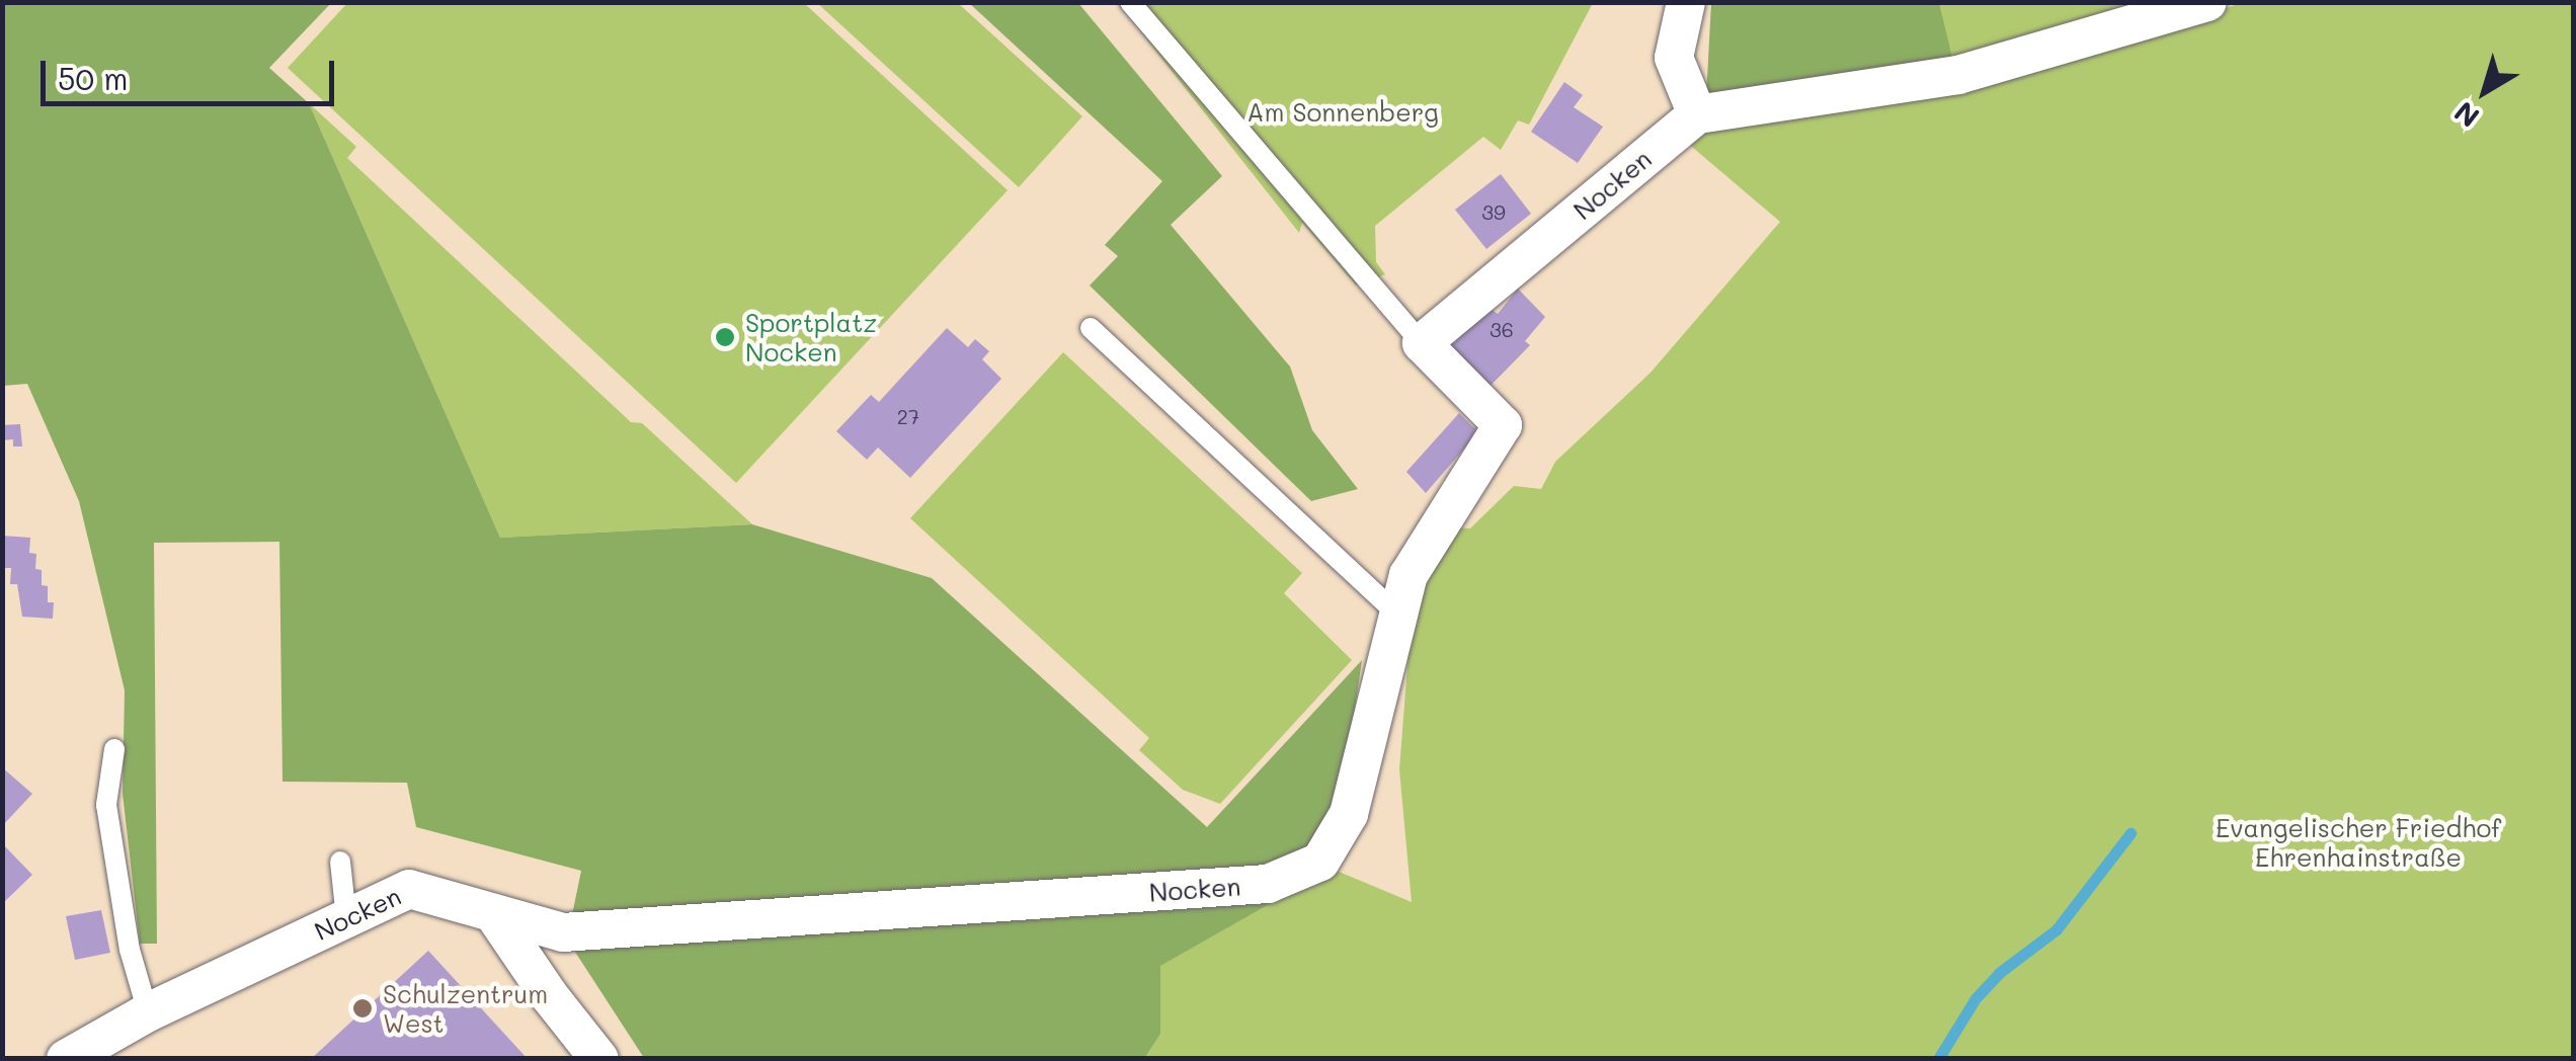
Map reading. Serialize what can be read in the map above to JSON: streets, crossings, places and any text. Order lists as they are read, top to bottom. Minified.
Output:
{"streets":{"street":["Nocken"]},"parks":["Am Sonnenberg","Evangelischer Friedhof Ehrenhainstraße"],"places":["Sportplatz Nocken","Schulzentrum West"],"house_numbers":["39","36","27"],"scale_bar":"50 m","north":"bottom left"}
